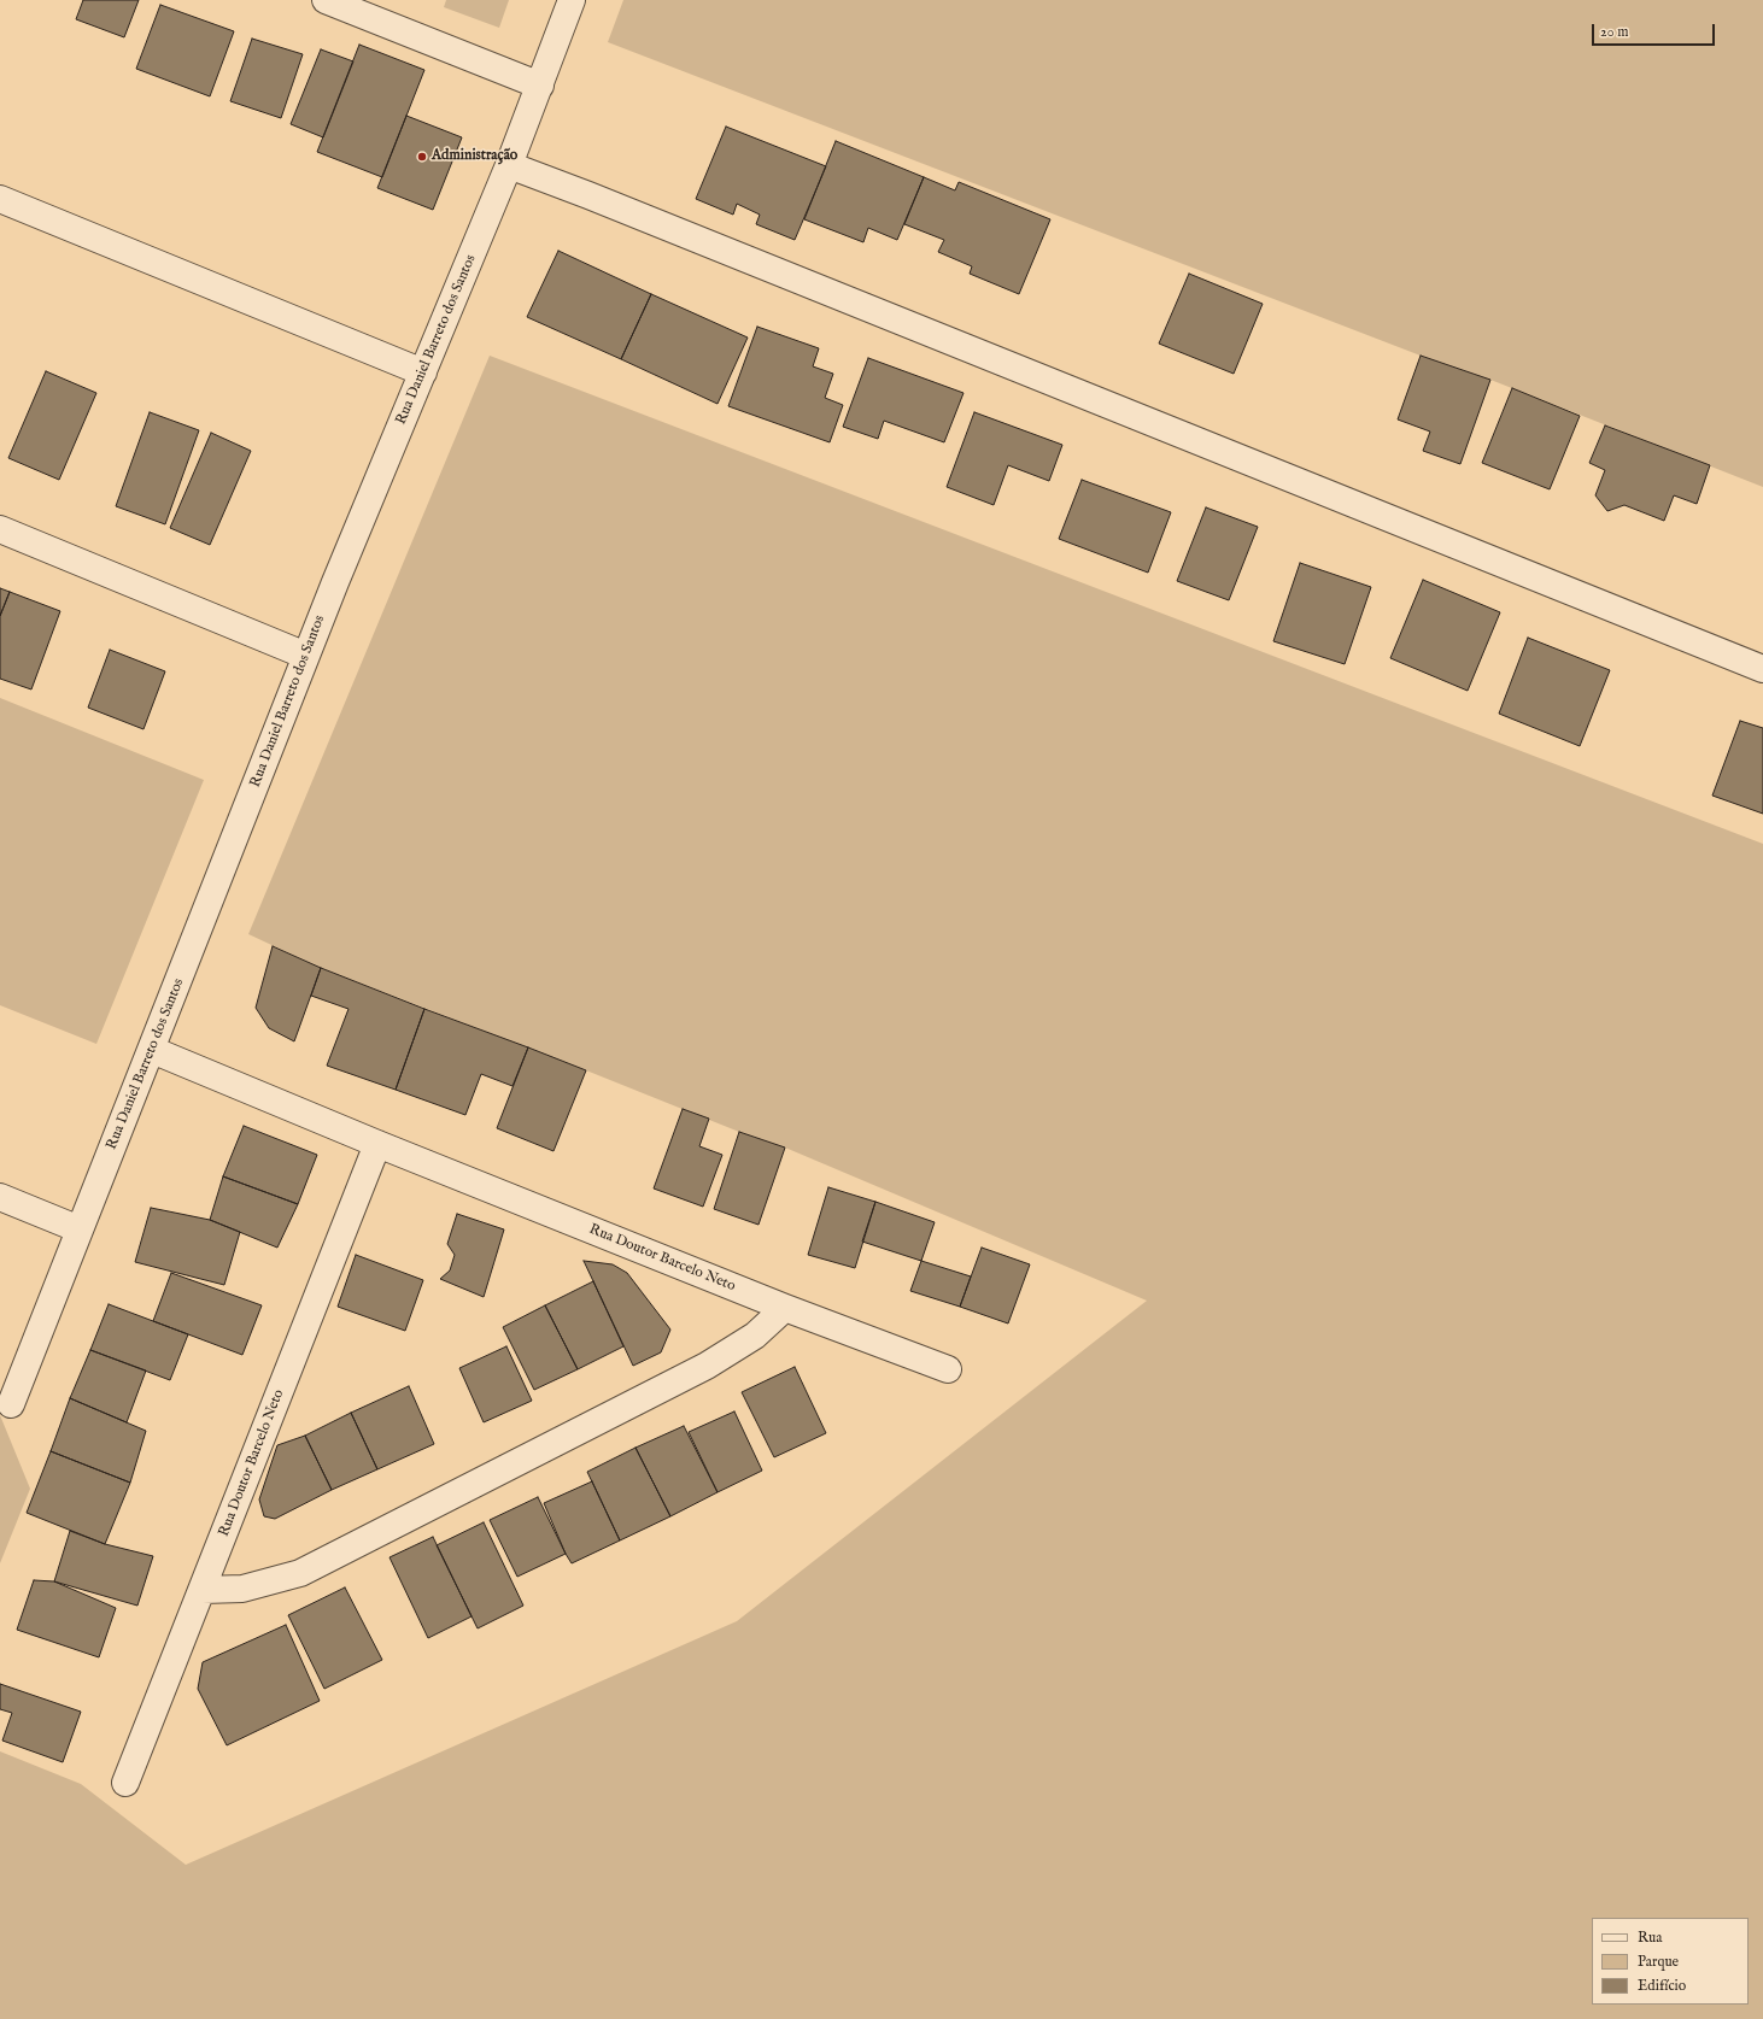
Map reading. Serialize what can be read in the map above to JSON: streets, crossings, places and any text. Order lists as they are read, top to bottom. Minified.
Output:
{"streets":{"street":["Rua Daniel Barreto dos Santos","Rua Doutor Barcelo Neto"]},"crossings":[["Rua Daniel Barreto dos Santos","Rua Doutor Barcelo Neto"]],"places":["Administração"],"legend":["Rua","Parque","Edifício"],"scale_bar":"20 m"}
